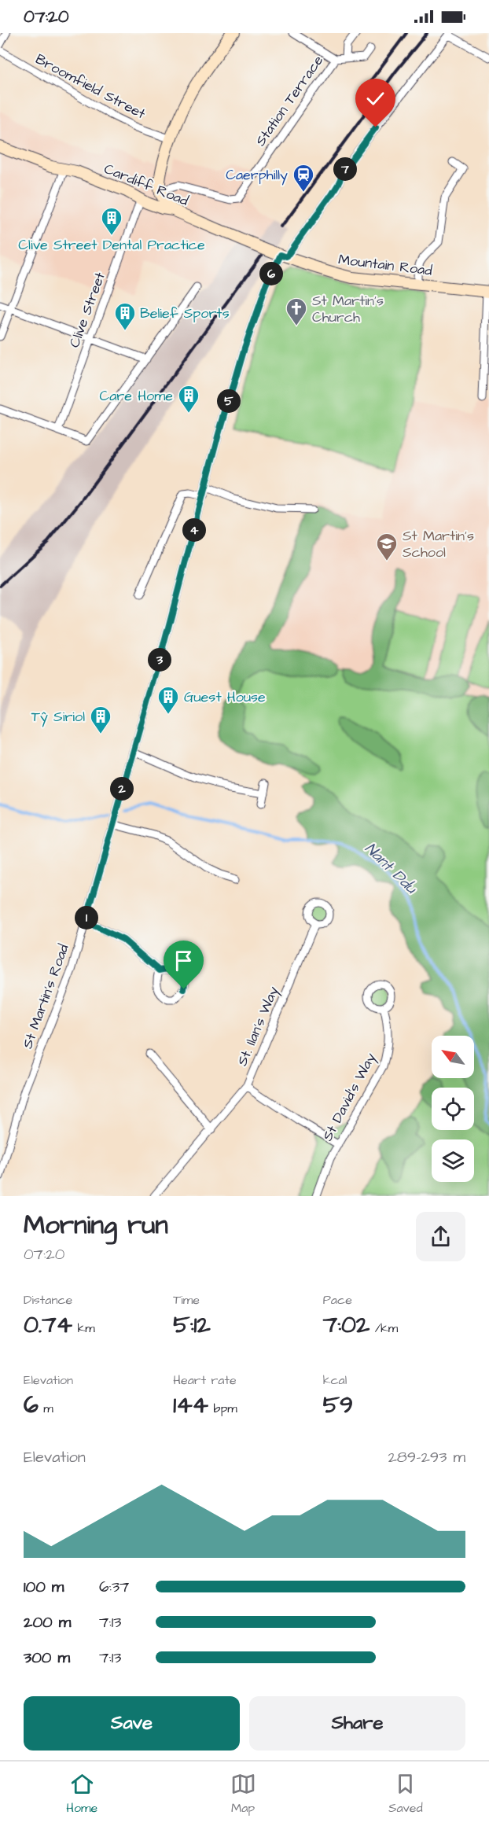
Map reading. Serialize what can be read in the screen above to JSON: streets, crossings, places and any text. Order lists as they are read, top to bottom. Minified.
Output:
{"streets":{"main road":["Station Terrace","Cardiff Road","Mountain Road"],"street":["Broomfield Street","Clive Street","St Martin's Road","St. Ilan's Way","St David's Way"]},"crossings":[["Station Terrace","Cardiff Road"],["Station Terrace","Clive Street"],["Cardiff Road","Mountain Road"],["Cardiff Road","Clive Street"],["Cardiff Road","St Martin's Road"],["Mountain Road","St Martin's Road"]],"water":["Nant Ddu"],"places":{"station":["Caerphilly"],"building":["Clive Street Dental Practice","Belief Sports","Care Home","Guest House","Tŷ Siriol"],"church":["St Martin's Church"],"school or university":["St Martin's School"]},"north":"top left","page":{"status":"07:20","pins":["7","6","5","4","3","2","1"],"heading":["Morning run","07:20"],"stats":[["Distance","0.74 km"],["Time","5:12"],["Pace","7:02 /km"],["Elevation","6 m"],["Heart rate","144 bpm"],["kcal","59"]],"chart":["Elevation","289–293 m"],"list":[{"name":"100 m","note":"6:37"},{"name":"200 m","note":"7:13"},{"name":"300 m","note":"7:13"}],"buttons":["Save","Share"],"tabs":["Home","Map","Saved"]}}
